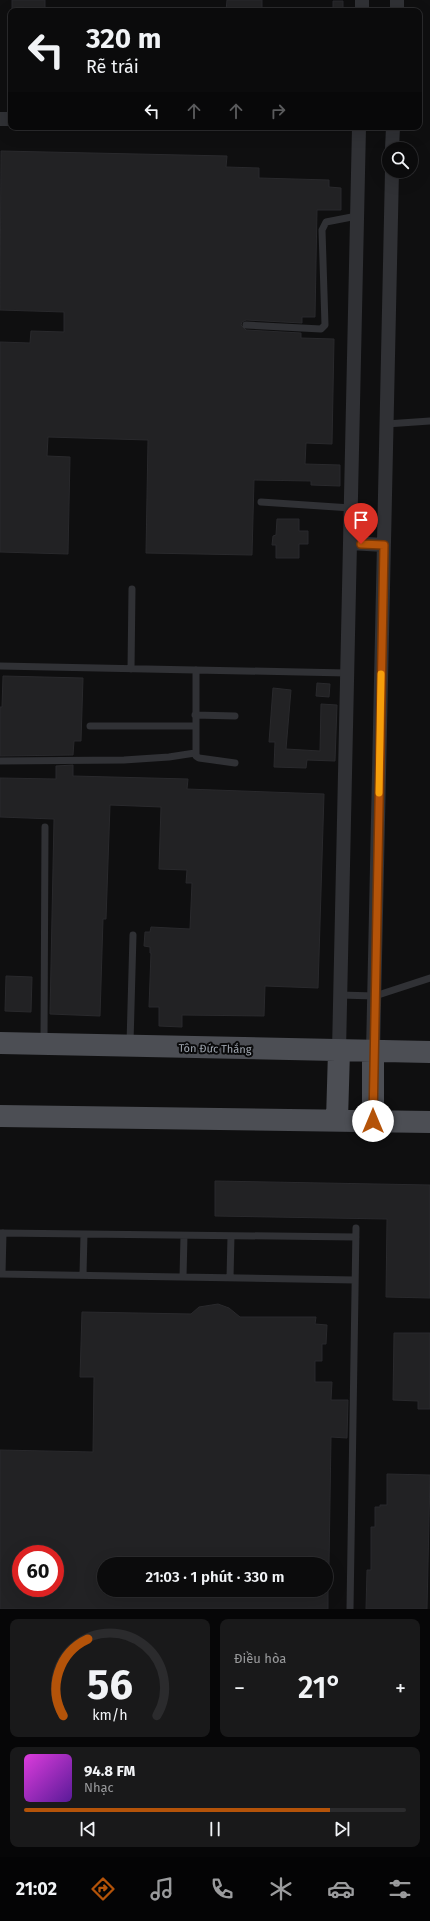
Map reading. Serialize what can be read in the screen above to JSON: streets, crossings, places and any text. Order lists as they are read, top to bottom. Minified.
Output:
{"streets":{"main road":["Tôn Đức Thắng"]},"page":{"turn":["320 m","Rẽ trái"],"limit":"60","trip":"21:03 · 1 phút · 330 m","tile":"Điều hòa","heat":["−","21°","+"],"song":["94.8 FM","Nhạc"],"tabs":"21:02","gauge":["56","km/h"]}}
